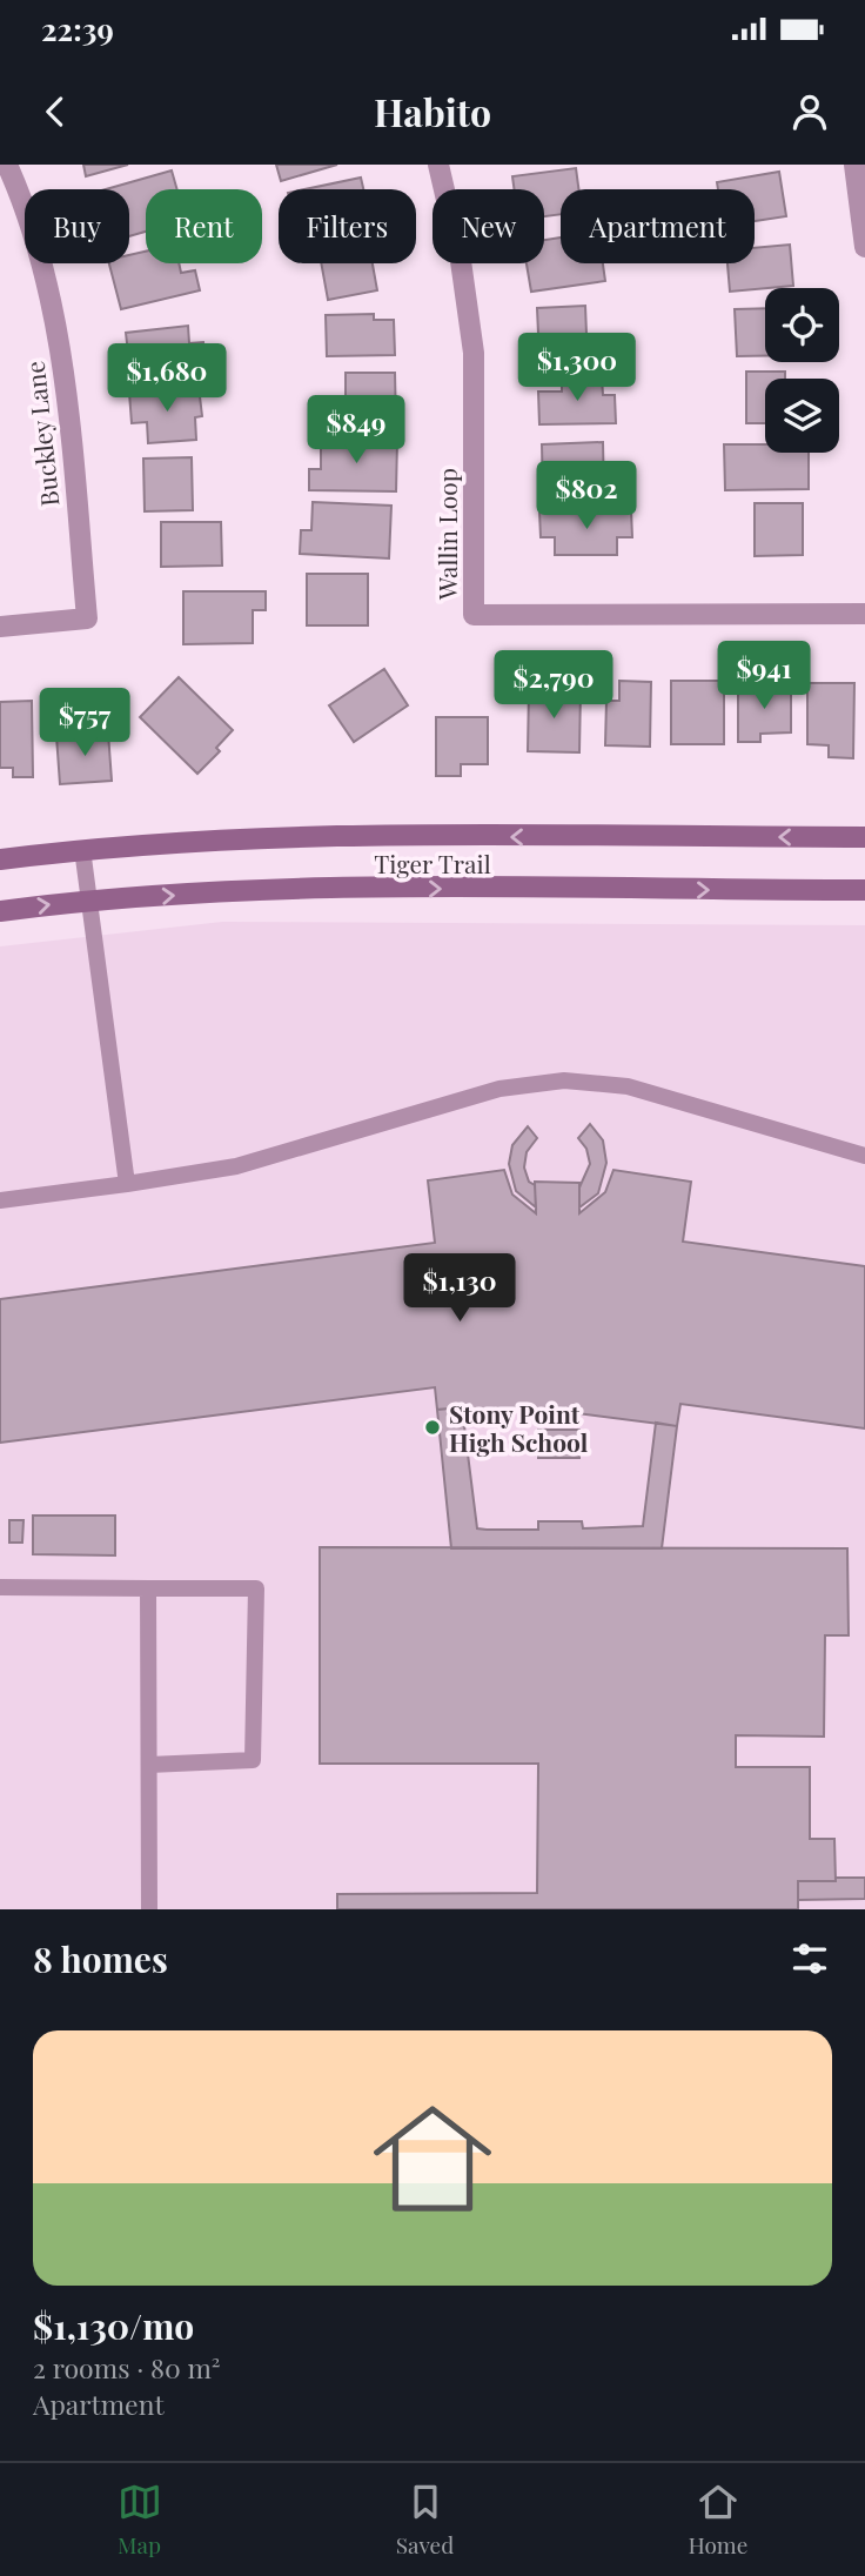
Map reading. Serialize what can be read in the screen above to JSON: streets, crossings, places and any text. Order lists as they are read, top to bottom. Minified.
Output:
{"streets":{"street":["Buckley Lane","Wallin Loop","Tiger Trail"]},"places":["Stony Point High School"],"page":{"status":"22:39","header":"Habito","chip":["Buy","Rent","Filters","New","Apartment"],"price":["$1,300","$1,680","$849","$802","$941","$2,790","$757","$1,130"],"heading":"8 homes","list":[{"name":"$1,130/mo","note":"2 rooms · 80 m² · Apartment"}],"tabs":["Map","Saved","Home"]}}
